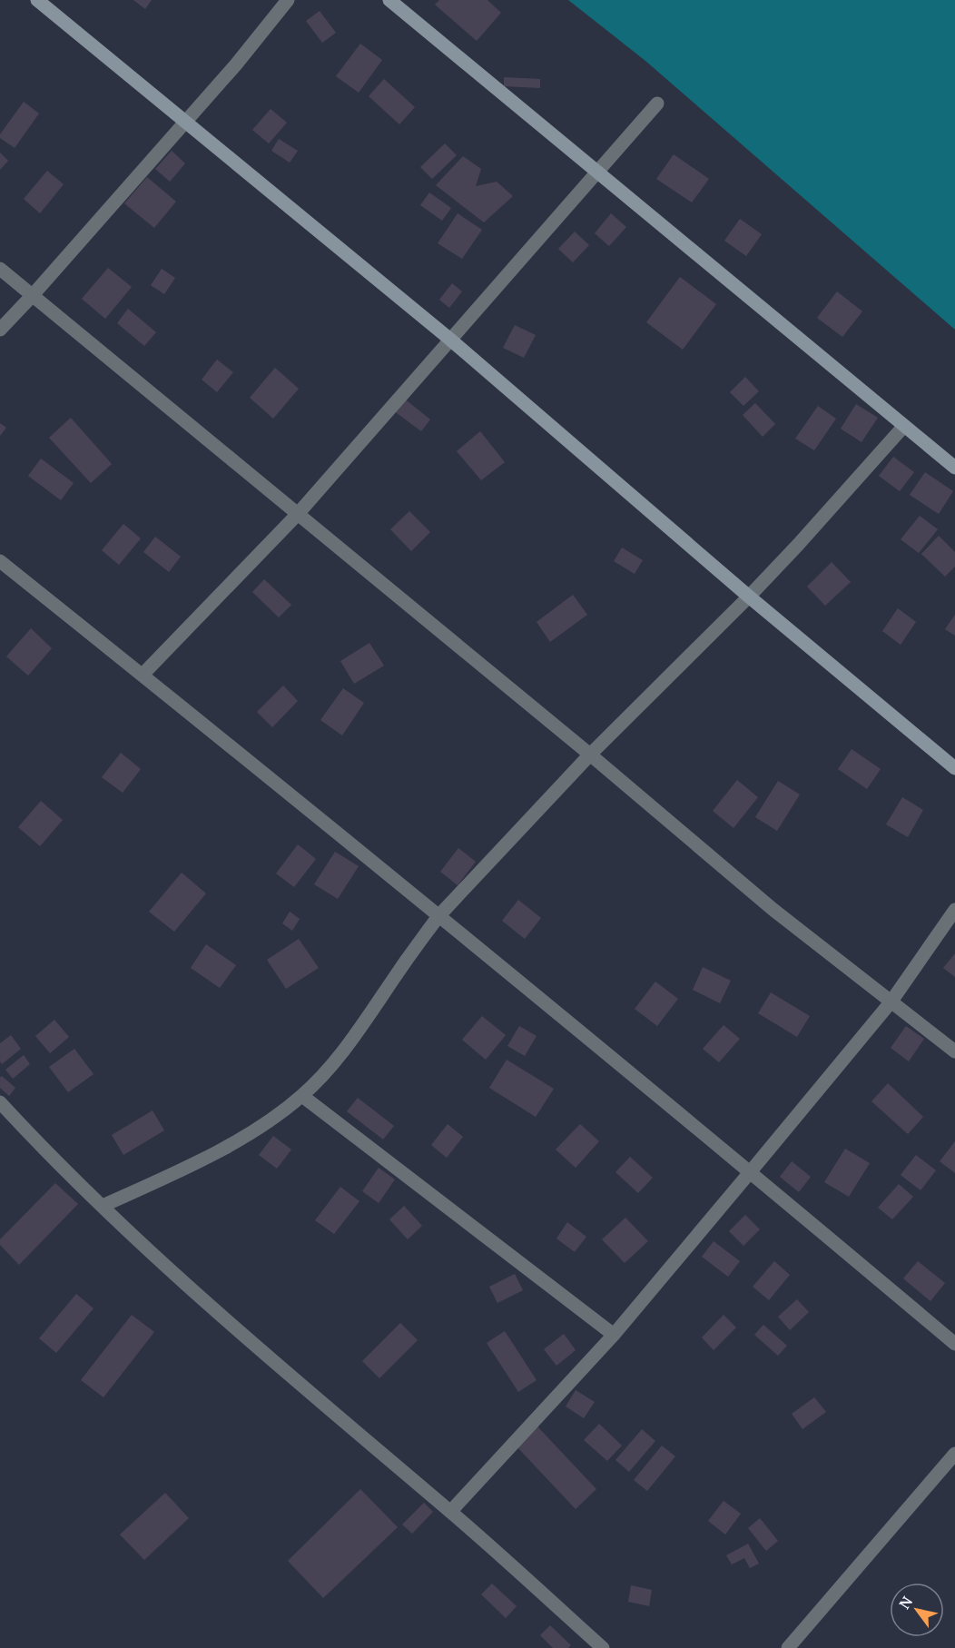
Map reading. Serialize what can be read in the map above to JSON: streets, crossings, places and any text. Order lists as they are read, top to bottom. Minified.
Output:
{"north":"top left"}
